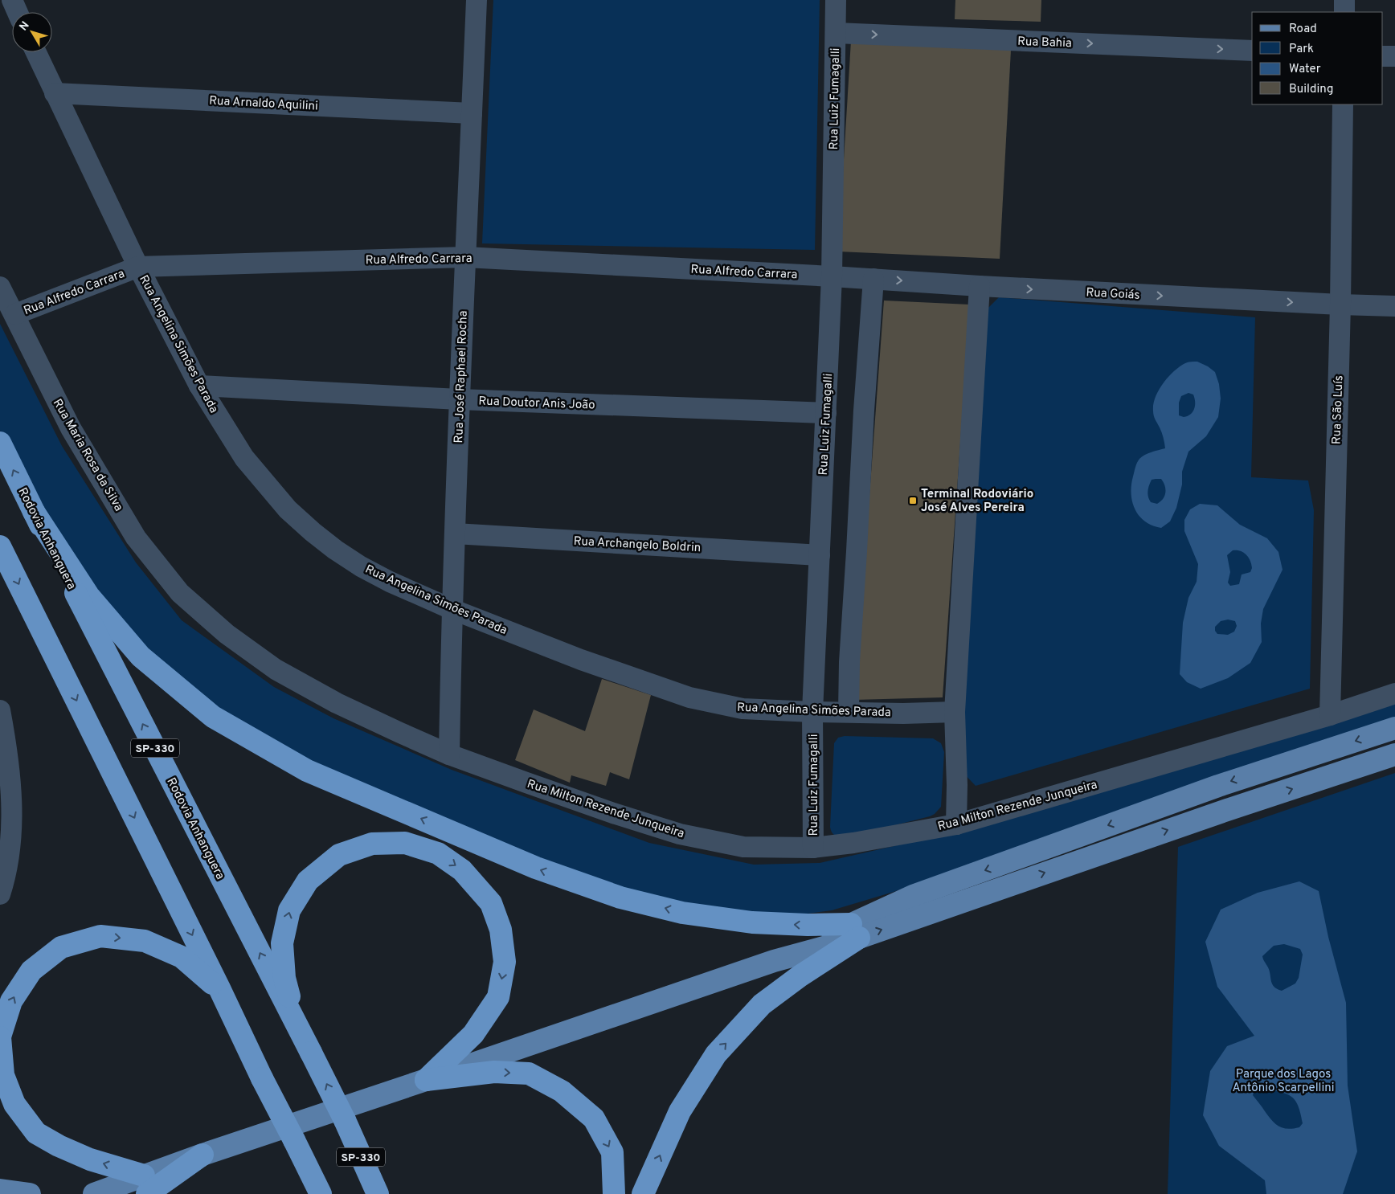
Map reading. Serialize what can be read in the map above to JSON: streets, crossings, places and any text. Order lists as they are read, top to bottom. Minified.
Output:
{"streets":{"highway":["Rodovia Anhanguera","SP-330"],"street":["Rua Bahia","Rua Luiz Fumagalli","Rua Arnaldo Aquilini","Rua Alfredo Carrara","Rua Goiás","Rua Angelina Simões Parada","Rua José Raphael Rocha","Rua Doutor Anis João","Rua São Luís","Rua Maria Rosa da Silva","Rua Archangelo Boldrin","Rua Milton Rezende Junqueira"]},"crossings":[["Rua Bahia","Rua Luiz Fumagalli"],["Rua Luiz Fumagalli","Rua Alfredo Carrara"],["Rua Luiz Fumagalli","Rua Goiás"],["Rua Luiz Fumagalli","Rua Angelina Simões Parada"],["Rua Luiz Fumagalli","Rua Doutor Anis João"],["Rua Luiz Fumagalli","Rua Archangelo Boldrin"],["Rua Luiz Fumagalli","Rua Milton Rezende Junqueira"],["Rua Arnaldo Aquilini","Rua Angelina Simões Parada"],["Rua Arnaldo Aquilini","Rua José Raphael Rocha"],["Rua Alfredo Carrara","Rua Goiás"],["Rua Alfredo Carrara","Rua Angelina Simões Parada"],["Rua Alfredo Carrara","Rua José Raphael Rocha"],["Rua Alfredo Carrara","Rua Maria Rosa da Silva"],["Rua Goiás","Rua São Luís"],["Rua Angelina Simões Parada","Rua José Raphael Rocha"],["Rua Angelina Simões Parada","Rua Doutor Anis João"],["Rua José Raphael Rocha","Rua Doutor Anis João"],["Rua José Raphael Rocha","Rua Archangelo Boldrin"],["Rua José Raphael Rocha","Rua Milton Rezende Junqueira"],["Rua São Luís","Rua Milton Rezende Junqueira"],["Rua Maria Rosa da Silva","Rua Milton Rezende Junqueira"]],"one_way":["Rua Bahia","Rua Goiás"],"parks":["Parque dos Lagos Antônio Scarpellini"],"places":{"transit":["Terminal Rodoviário José Alves Pereira"]},"legend":["Road","Park","Water","Building"],"north":"top left"}
